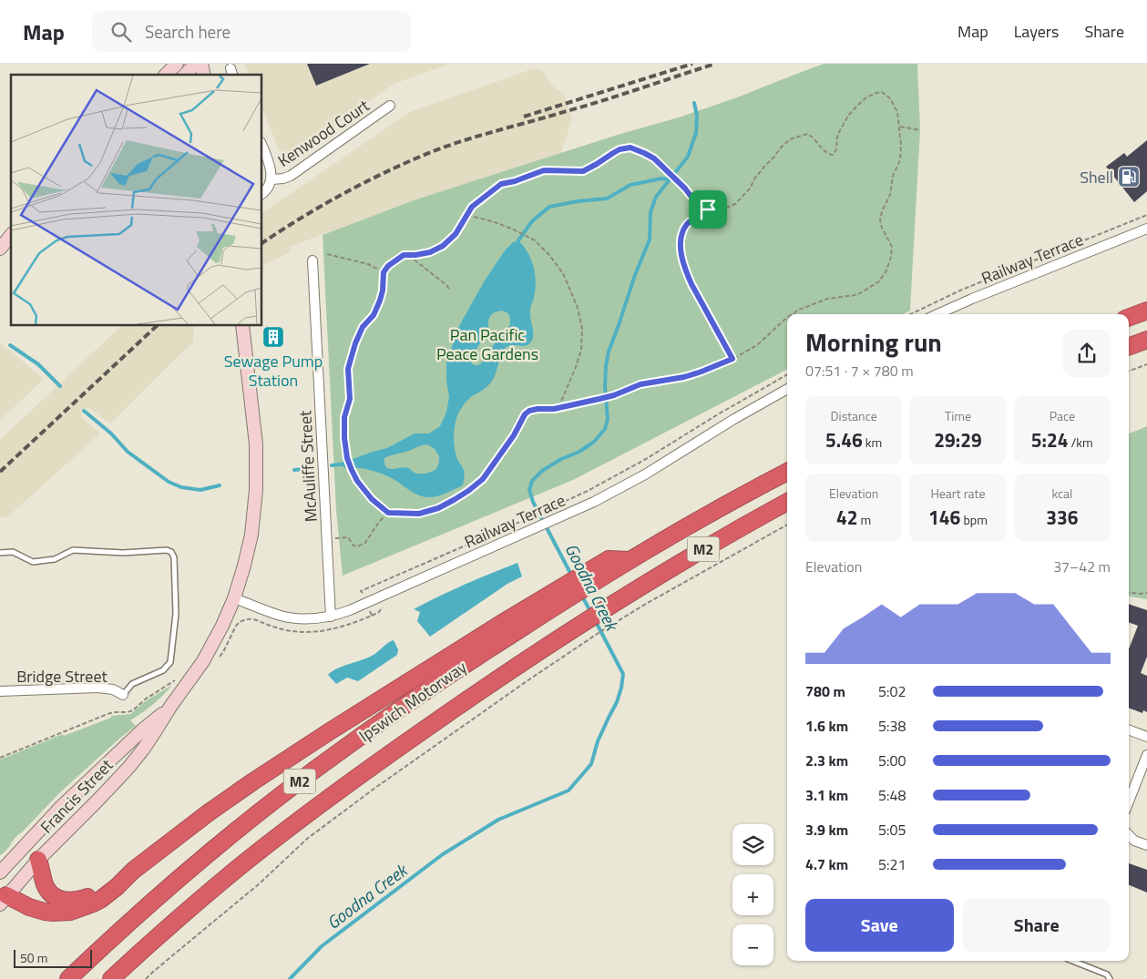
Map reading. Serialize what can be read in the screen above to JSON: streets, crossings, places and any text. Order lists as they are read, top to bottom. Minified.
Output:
{"streets":{"highway":["M2","Ipswich Motorway"],"main road":["Francis Street"],"street":["Kenwood Court","Railway Terrace","McAuliffe Street","Bridge Street"]},"crossings":[["Railway Terrace","McAuliffe Street"],["Railway Terrace","Francis Street"]],"water":["Goodna Creek"],"parks":["Pan Pacific Peace Gardens"],"places":{"fuel station":["Shell"],"building":["Sewage Pump Station"]},"scale_bar":"50 m","page":{"header":"Map","search":"Search here","nav":["Map","Layers","Share"],"heading":["Morning run","07:51 · 7 × 780 m"],"stats":[["Distance","5.46 km"],["Time","29:29"],["Pace","5:24 /km"],["Elevation","42 m"],["Heart rate","146 bpm"],["kcal","336"]],"chart":["Elevation","37–42 m"],"list":[{"name":"780 m","note":"5:02"},{"name":"1.6 km","note":"5:38"},{"name":"2.3 km","note":"5:00"},{"name":"3.1 km","note":"5:48"},{"name":"3.9 km","note":"5:05"},{"name":"4.7 km","note":"5:21"}],"map_buttons":["+","−"],"buttons":["Save","Share"],"scale":"50 m"}}
